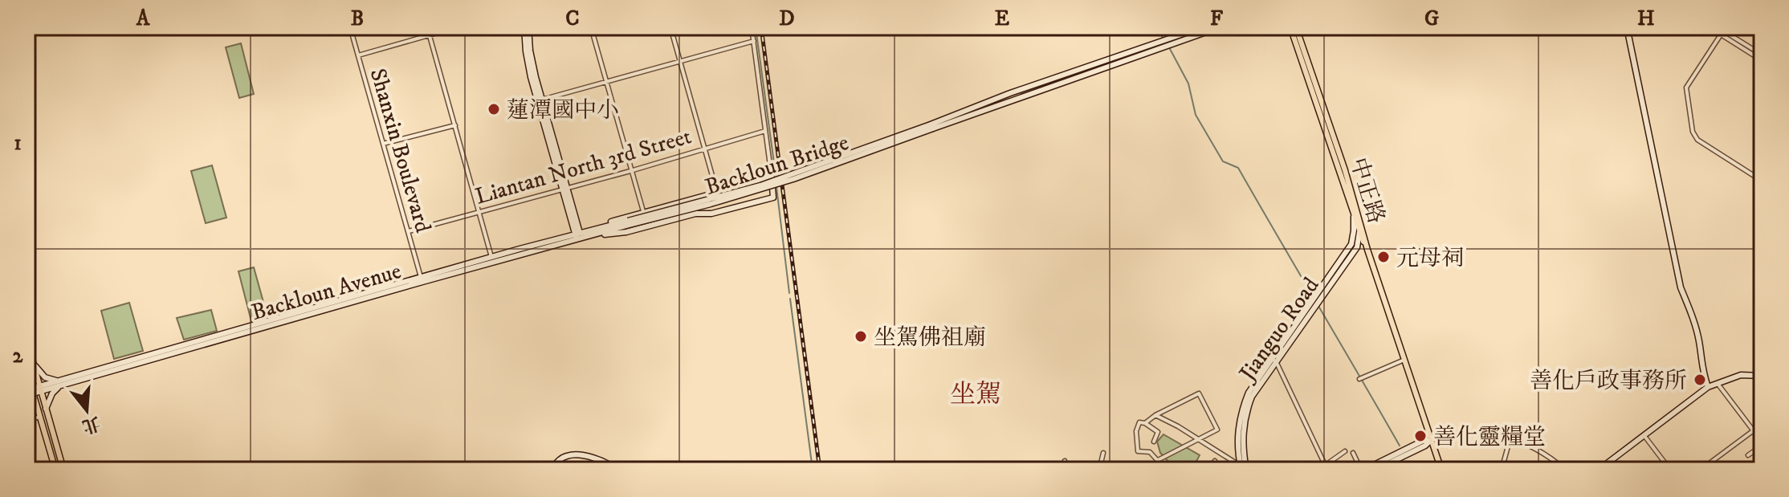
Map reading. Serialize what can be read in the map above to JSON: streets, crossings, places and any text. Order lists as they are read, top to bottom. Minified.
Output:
{"streets":{"main road":["中正路"],"street":["Shanxin Boulevard","Backloun Bridge","Liantan North 3rd Street","Backloun Avenue","Jianguo Road"]},"crossings":[["Shanxin Boulevard","Liantan North 3rd Street"],["Shanxin Boulevard","Backloun Avenue"],["Backloun Bridge","Backloun Avenue"],["中正路","Jianguo Road"]],"districts":["坐駕"],"places":["蓮潭國中小","元母祠","坐駕佛祖廟","善化戶政事務所","善化靈糧堂"],"north":"bottom","grid":{"columns":["A","B","C","D","E","F","G","H"],"rows":["1","2"]}}
